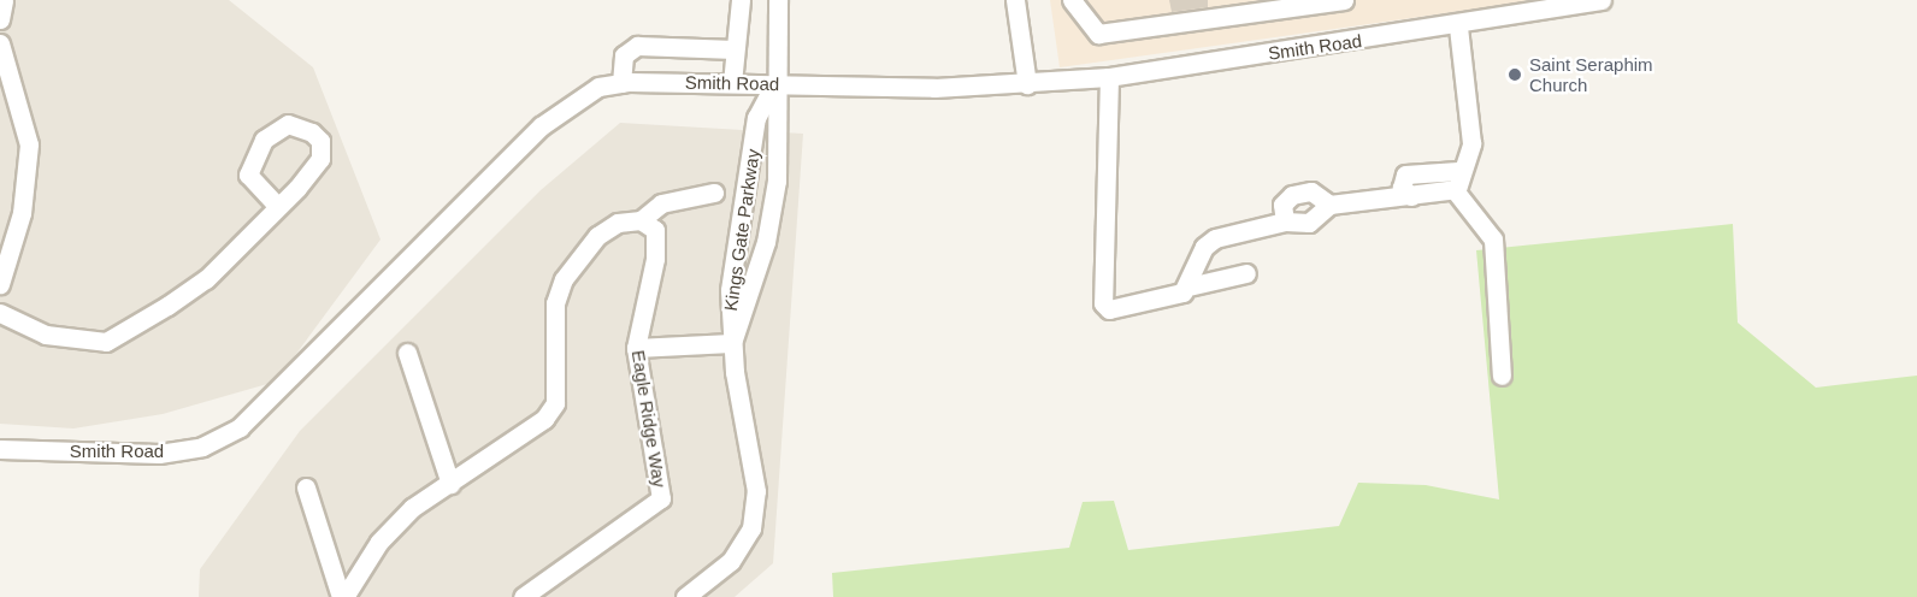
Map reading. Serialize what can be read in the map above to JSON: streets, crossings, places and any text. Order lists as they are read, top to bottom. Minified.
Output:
{"streets":{"street":["Smith Road","Kings Gate Parkway","Eagle Ridge Way"]},"crossings":[["Smith Road","Kings Gate Parkway"],["Kings Gate Parkway","Eagle Ridge Way"]],"places":["Saint Seraphim Church"]}
